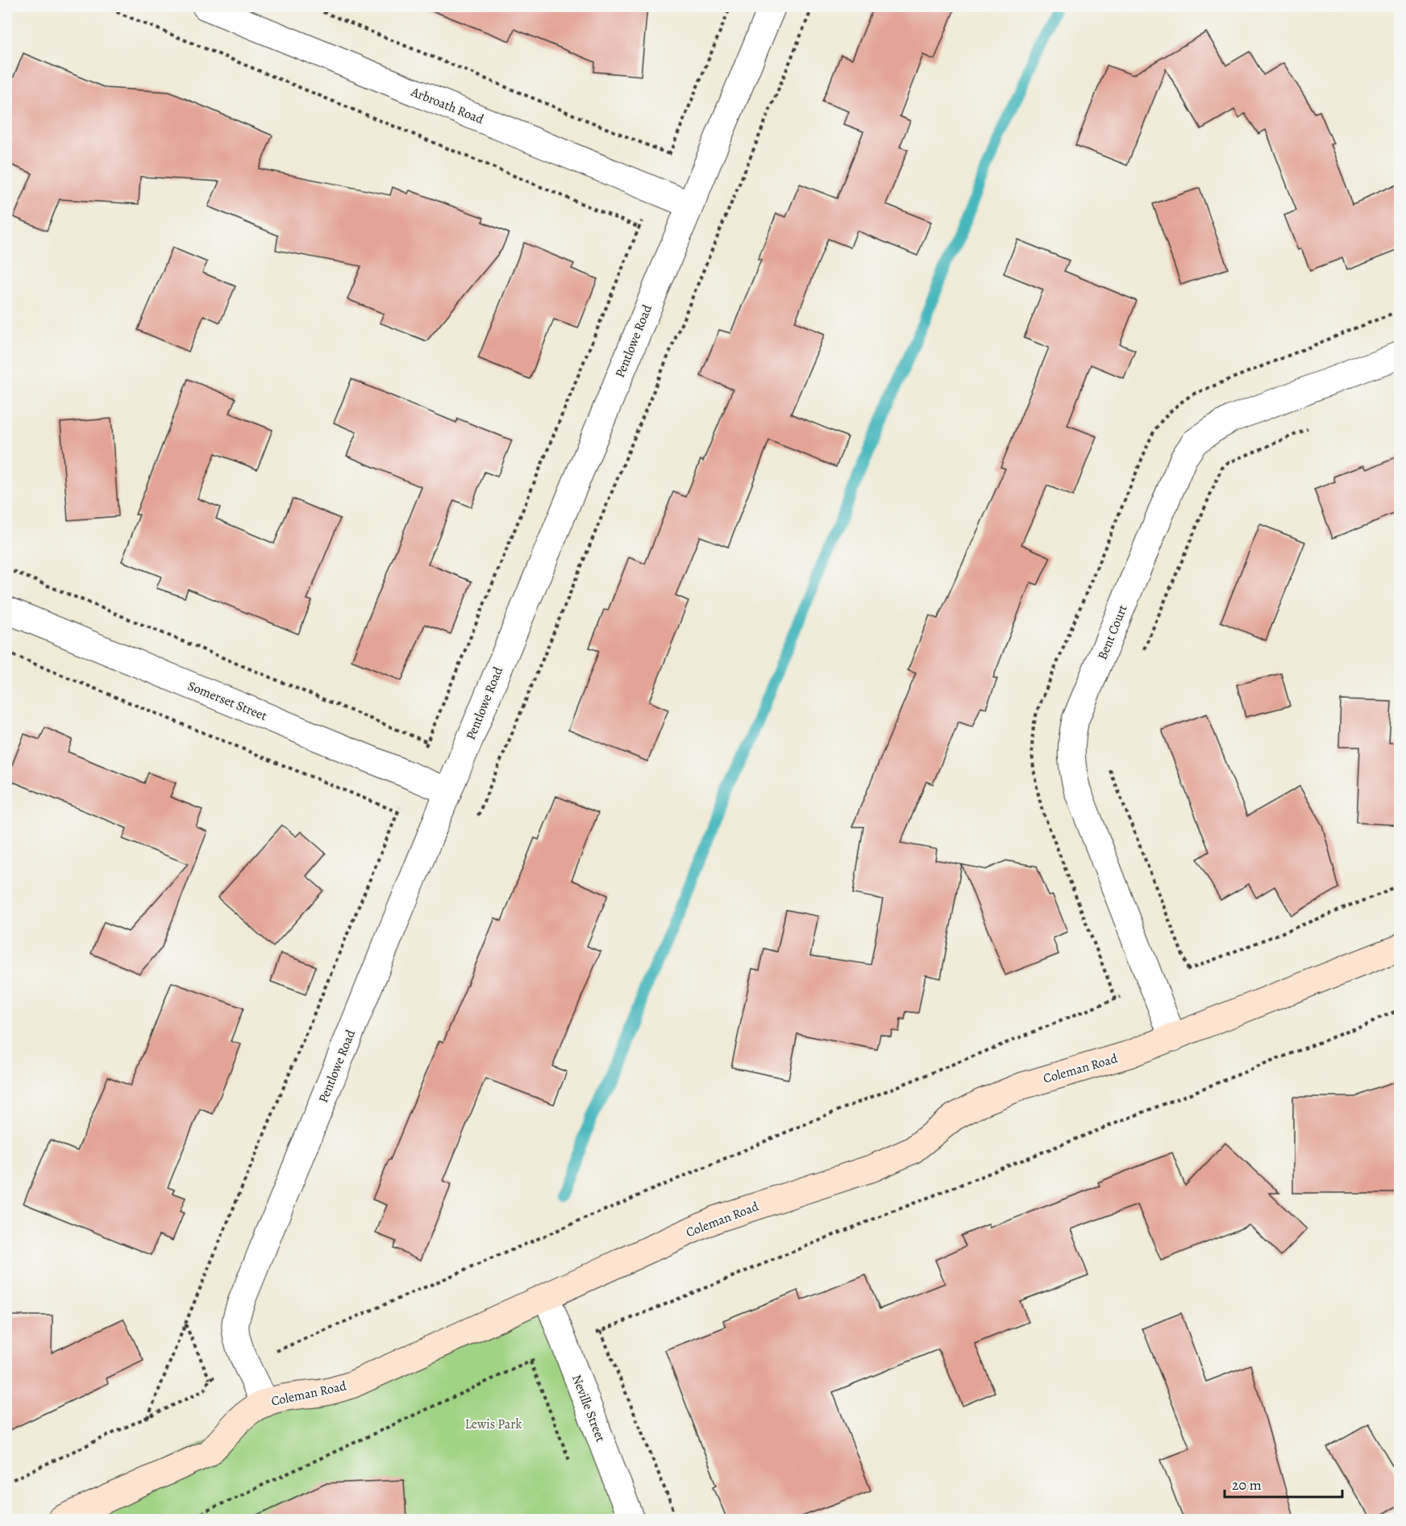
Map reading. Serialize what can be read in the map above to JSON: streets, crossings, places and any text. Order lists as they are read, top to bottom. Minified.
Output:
{"streets":{"street":["Arbroath Road","Pentlowe Road","Bent Court","Somerset Street","Coleman Road","Neville Street"]},"crossings":[["Arbroath Road","Pentlowe Road"],["Pentlowe Road","Somerset Street"],["Pentlowe Road","Coleman Road"],["Bent Court","Coleman Road"],["Coleman Road","Neville Street"]],"parks":["Lewis Park"],"scale_bar":"20 m"}
